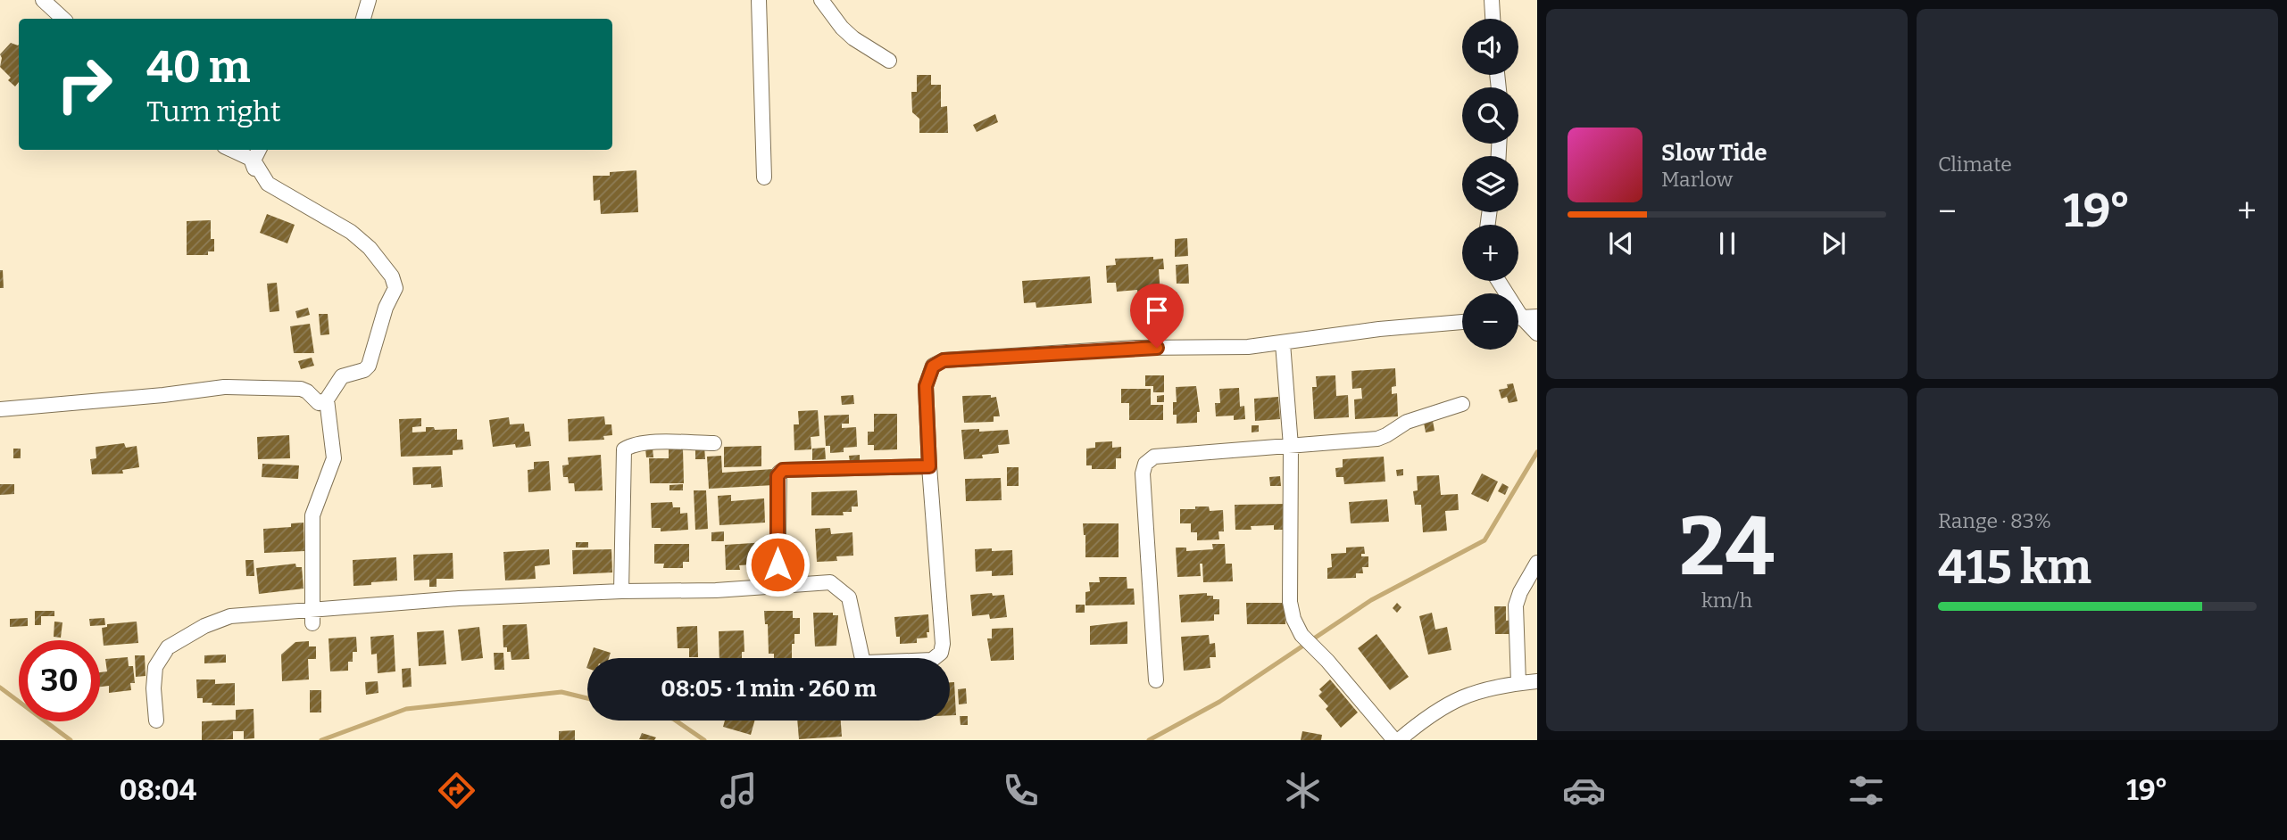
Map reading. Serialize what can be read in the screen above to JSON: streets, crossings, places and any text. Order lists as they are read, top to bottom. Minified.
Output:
{"page":{"tile":["Climate",["24","km/h"],["Range · 83%","415 km"]],"map_buttons":["+","−"],"turn":["40 m","Turn right"],"song":["Slow Tide","Marlow"],"heat":["−","19°","+"],"limit":"30","trip":"08:05 · 1 min · 260 m","tabs":["08:04","19°"]}}
